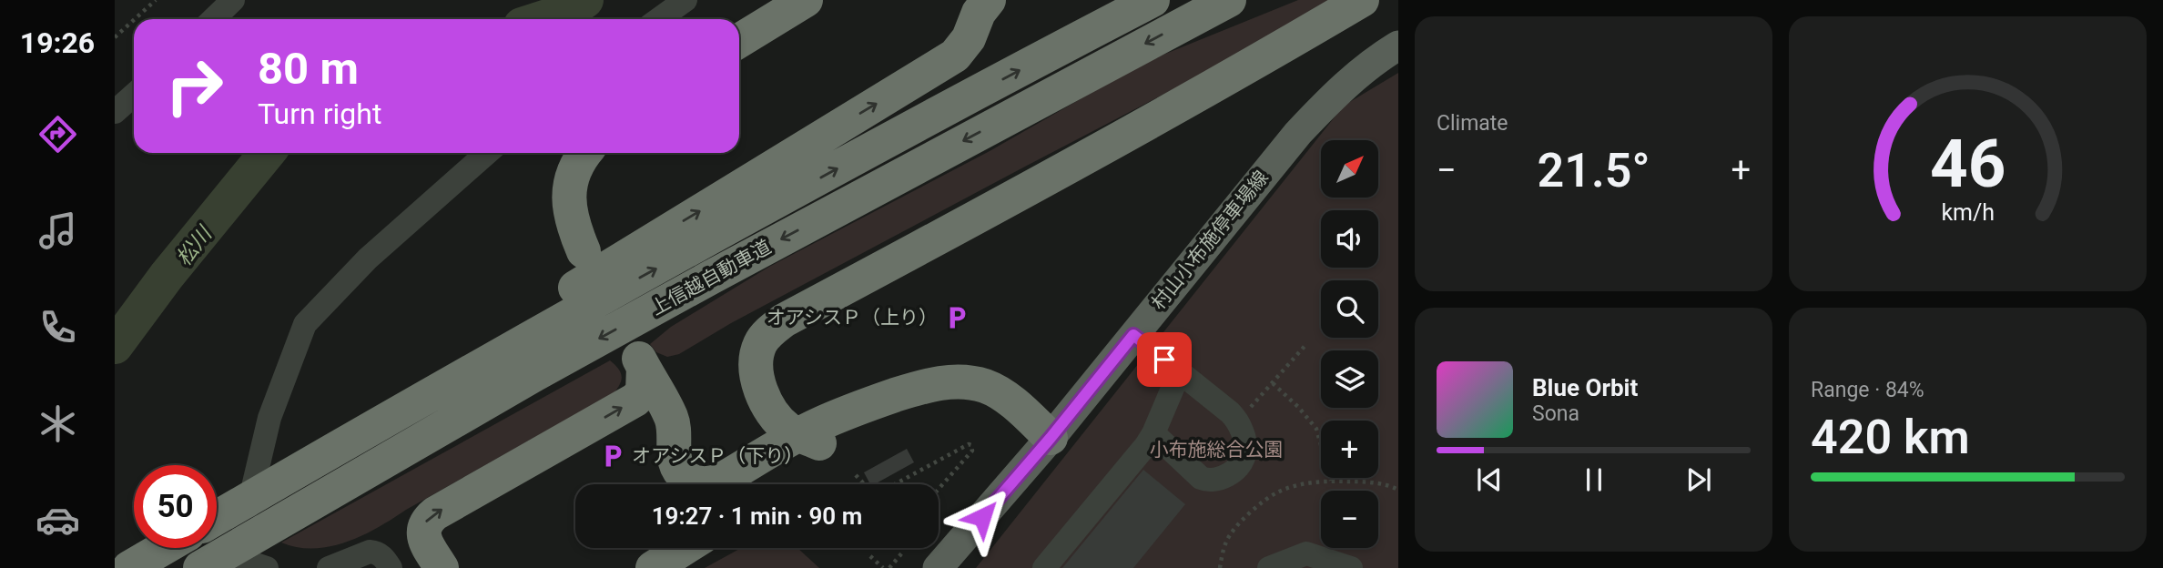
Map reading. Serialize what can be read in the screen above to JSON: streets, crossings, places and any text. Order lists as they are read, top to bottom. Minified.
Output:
{"streets":{"highway":["上信越自動車道"],"main road":["村山小布施停車場線"]},"water":["松川"],"parks":["小布施総合公園"],"places":{"parking":["オアシスＰ（上り）","オアシスＰ（下り）"]},"north":"top right","page":{"tabs":"19:26","tile":["Climate",["Range · 84%","420 km"]],"turn":["80 m","Turn right"],"map_buttons":["+","−"],"heat":["−","21.5°","+"],"song":["Blue Orbit","Sona"],"limit":"50","trip":"19:27 · 1 min · 90 m","gauge":["46","km/h"]}}
